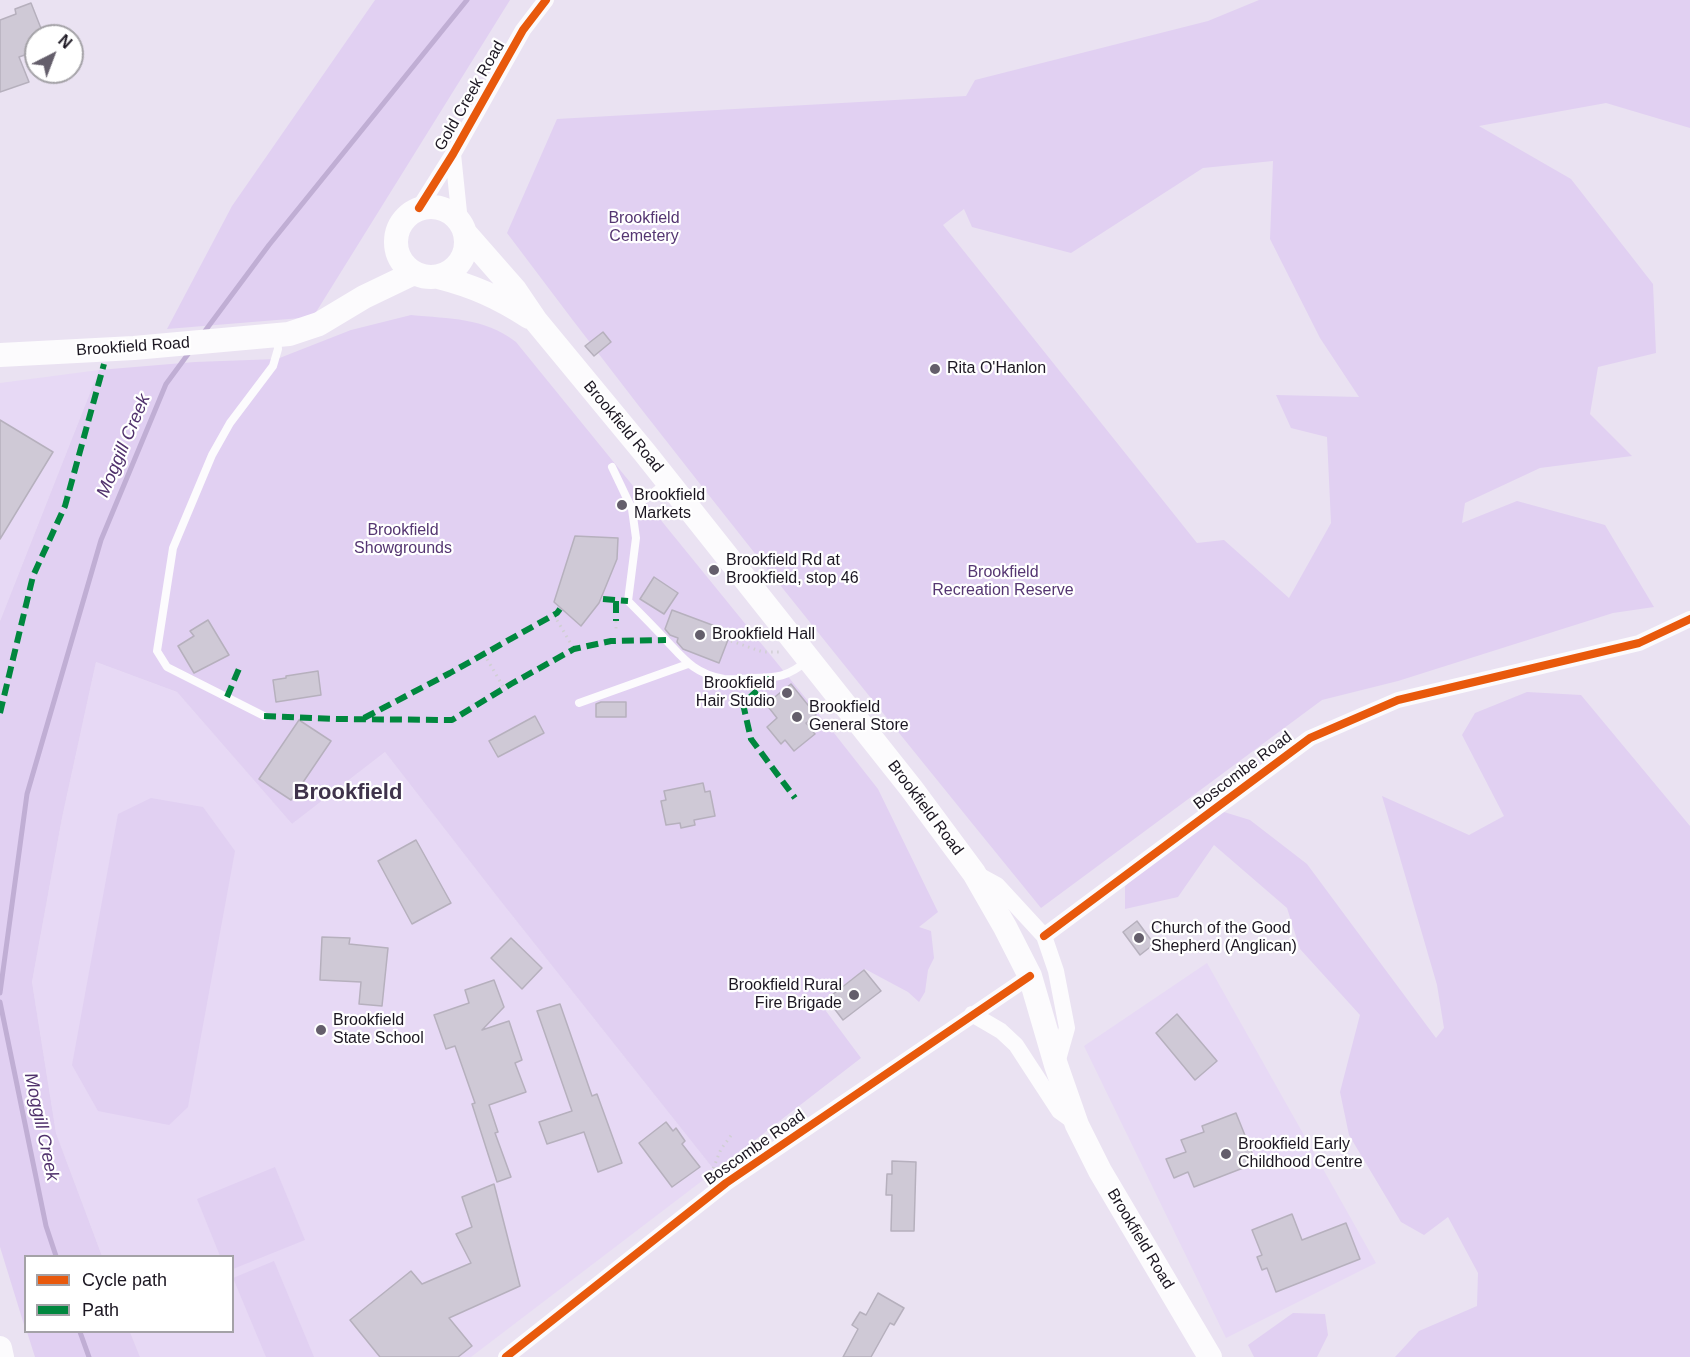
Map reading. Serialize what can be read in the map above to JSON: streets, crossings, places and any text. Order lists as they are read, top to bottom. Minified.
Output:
{"streets":{"main road":["Brookfield Road"],"street":["Gold Creek Road","Boscombe Road"]},"crossings":[["Gold Creek Road","Brookfield Road"],["Brookfield Road","Boscombe Road"]],"districts":["Brookfield"],"water":["Moggill Creek"],"parks":["Brookfield Cemetery","Brookfield Showgrounds","Brookfield Recreation Reserve"],"places":["Rita O'Hanlon","Brookfield Markets","Brookfield Rd at Brookfield, stop 46","Brookfield Hall","Brookfield Hair Studio","Brookfield General Store","Church of the Good Shepherd (Anglican)","Brookfield Rural Fire Brigade","Brookfield State School","Brookfield Early Childhood Centre"],"legend":["Cycle path","Path"],"north":"top right"}
